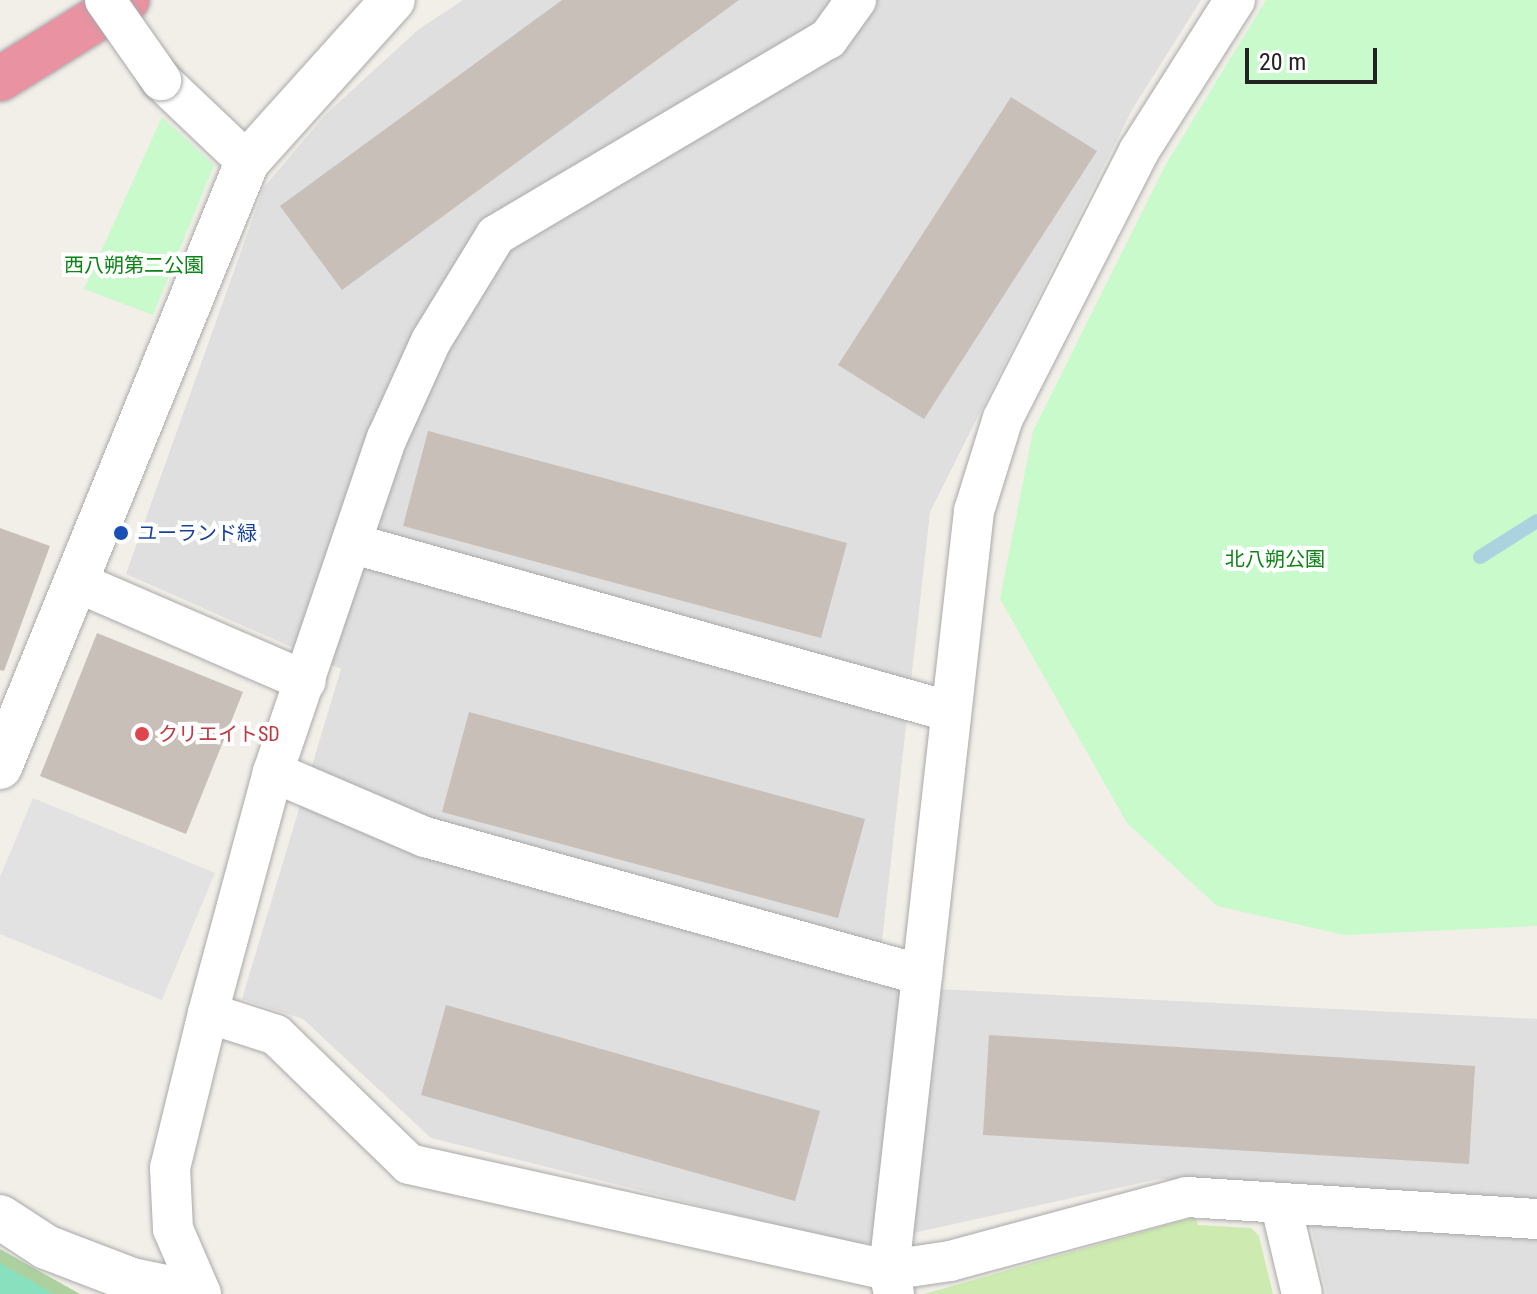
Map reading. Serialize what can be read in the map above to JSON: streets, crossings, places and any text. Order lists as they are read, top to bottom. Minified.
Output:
{"parks":["西八朔第二公園","北八朔公園"],"places":["ユーランド緑","クリエイトSD"],"scale_bar":"20 m"}
